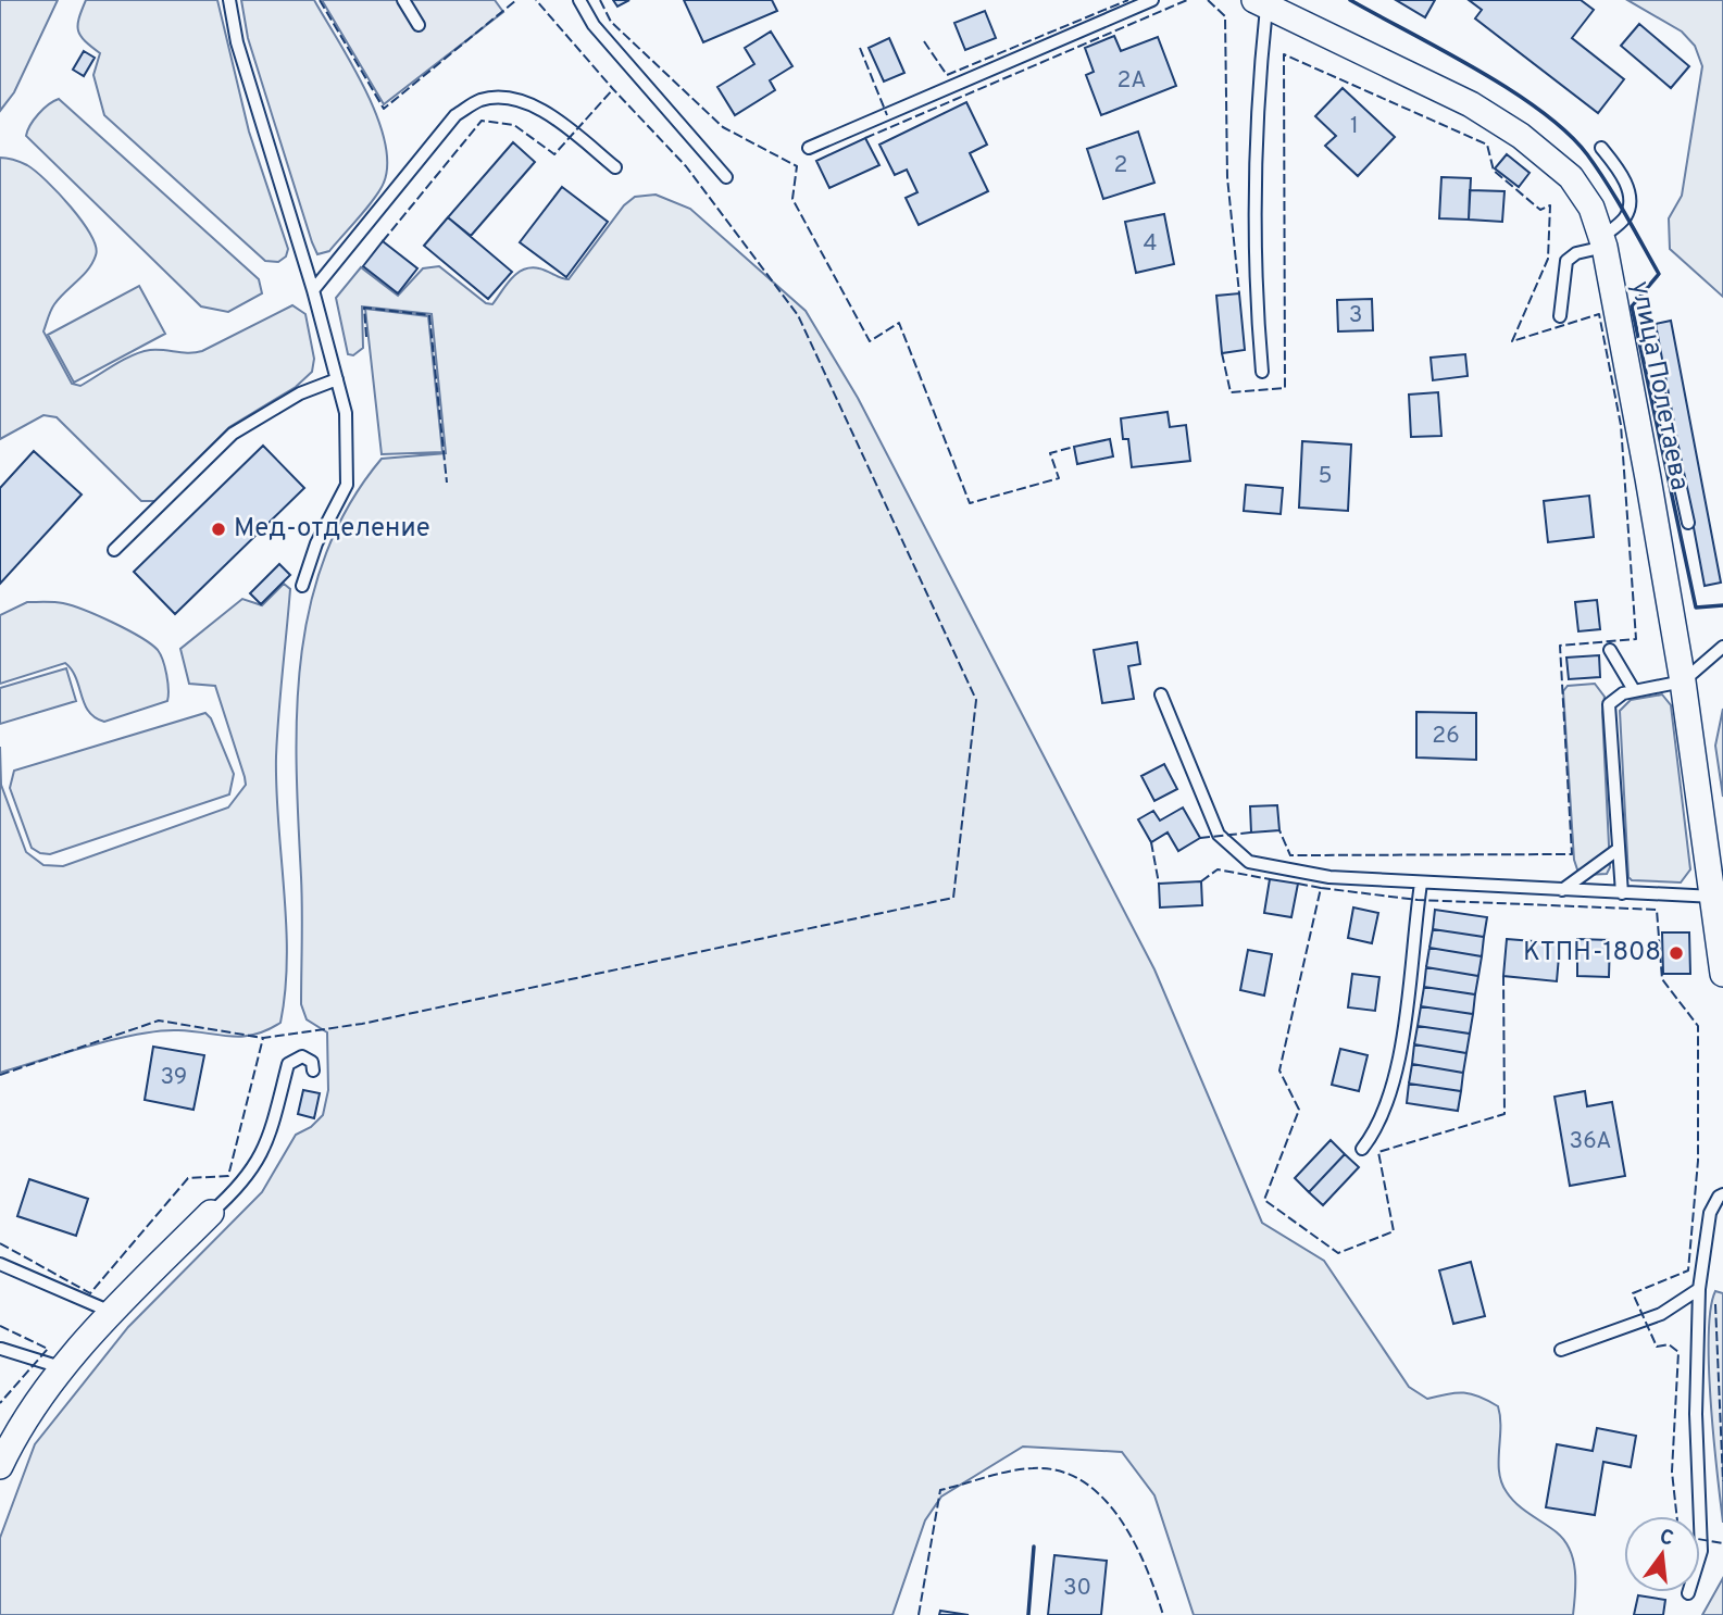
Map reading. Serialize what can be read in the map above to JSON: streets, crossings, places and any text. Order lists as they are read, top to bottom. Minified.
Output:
{"streets":{"street":["улица Полетаева"]},"places":["Мед-отделение","КТПН-1808"],"house_numbers":["2А","1","2","4","3","5","26","39","36А","30"],"north":"top"}
